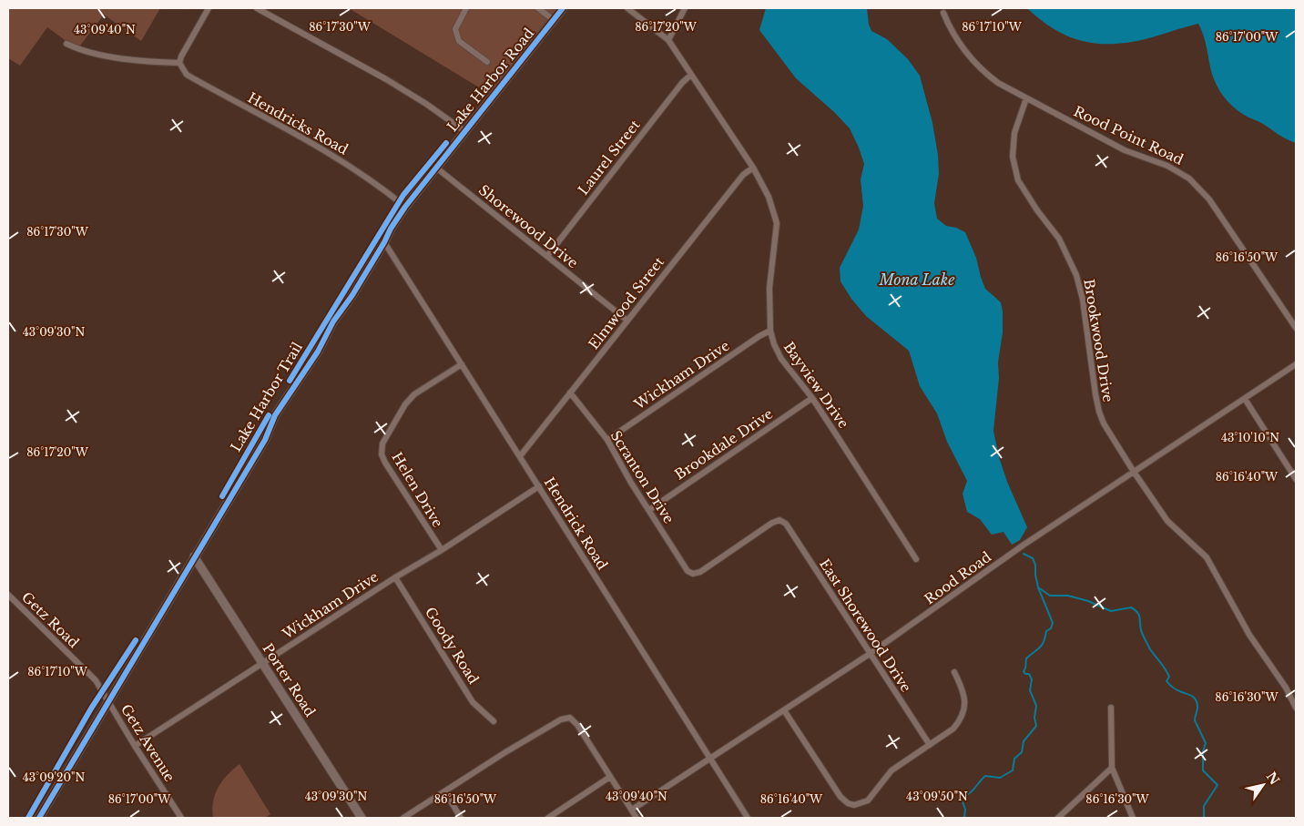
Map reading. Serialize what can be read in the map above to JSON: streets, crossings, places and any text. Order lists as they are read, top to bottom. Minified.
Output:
{"streets":{"street":["Lake Harbor Road","Hendricks Road","Rood Point Road","Laurel Street","Shorewood Drive","Elmwood Street","Brookwood Drive","Wickham Drive","Bayview Drive","Brookdale Drive","Scranton Drive","Helen Drive","Hendrick Road","Rood Road","Getz Road","East Shorewood Drive","Goody Road","Porter Road","Getz Avenue"],"cycle path":["Lake Harbor Trail"]},"crossings":[["Lake Harbor Road","Hendricks Road"],["Lake Harbor Road","Shorewood Drive"],["Lake Harbor Road","Hendrick Road"],["Lake Harbor Road","Getz Road"],["Lake Harbor Road","Porter Road"],["Lake Harbor Road","Getz Avenue"],["Rood Point Road","Brookwood Drive"],["Laurel Street","Shorewood Drive"],["Laurel Street","Bayview Drive"],["Shorewood Drive","Elmwood Street"],["Elmwood Street","Bayview Drive"],["Elmwood Street","Scranton Drive"],["Elmwood Street","Hendrick Road"],["Brookwood Drive","Rood Road"],["Wickham Drive","Bayview Drive"],["Wickham Drive","Scranton Drive"],["Wickham Drive","Helen Drive"],["Wickham Drive","Hendrick Road"],["Wickham Drive","Goody Road"],["Wickham Drive","Porter Road"],["Wickham Drive","Getz Avenue"],["Bayview Drive","Brookdale Drive"],["Brookdale Drive","Scranton Drive"],["Scranton Drive","East Shorewood Drive"],["Helen Drive","Hendrick Road"],["Hendrick Road","Rood Road"],["Rood Road","East Shorewood Drive"],["Getz Road","Getz Avenue"]],"water":["Mona Lake"],"north":"top right","coordinates":["86°17'30\"W","86°17'10\"W","86°17'20\"W","43°09'40\"N","86°17'00\"W","86°16'50\"W","43°09'30\"N","43°10'10\"N","86°16'40\"W","86°16'30\"W","43°09'20\"N","43°09'50\"N"]}
